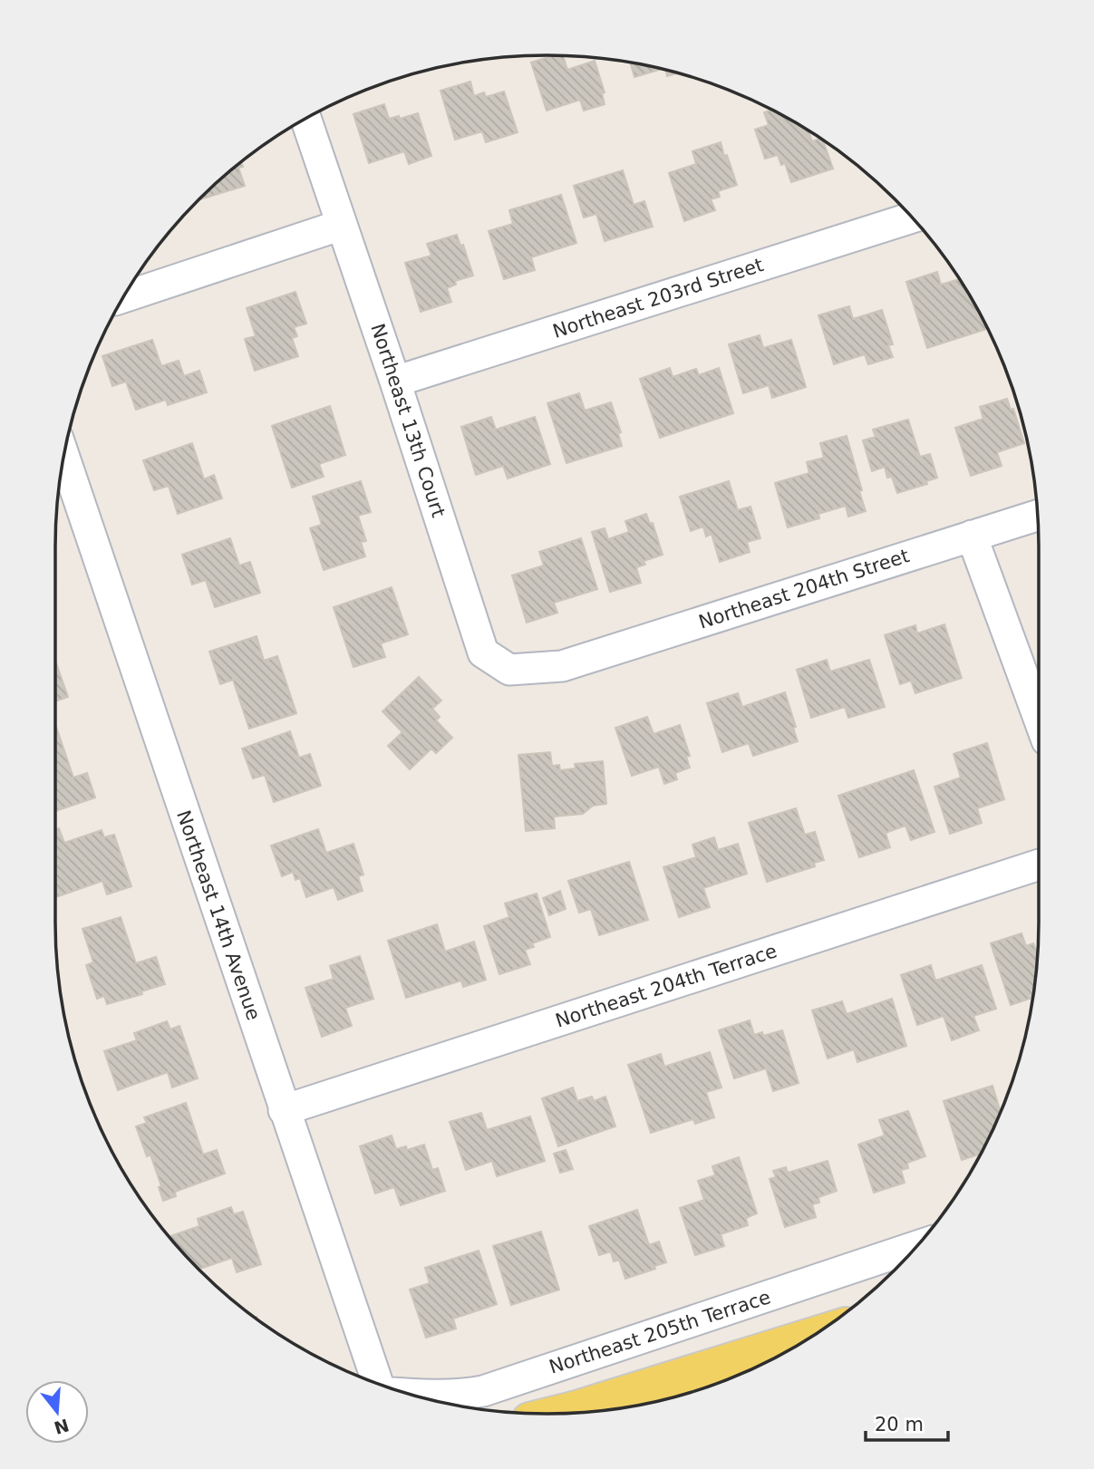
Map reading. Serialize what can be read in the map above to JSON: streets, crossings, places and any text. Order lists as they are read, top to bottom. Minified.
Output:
{"streets":{"street":["Northeast 203rd Street","Northeast 13th Court","Northeast 204th Street","Northeast 14th Avenue","Northeast 204th Terrace","Northeast 205th Terrace"]},"crossings":[["Northeast 203rd Street","Northeast 13th Court"],["Northeast 13th Court","Northeast 204th Street"],["Northeast 14th Avenue","Northeast 204th Terrace"]],"scale_bar":"20 m","north":"bottom"}
